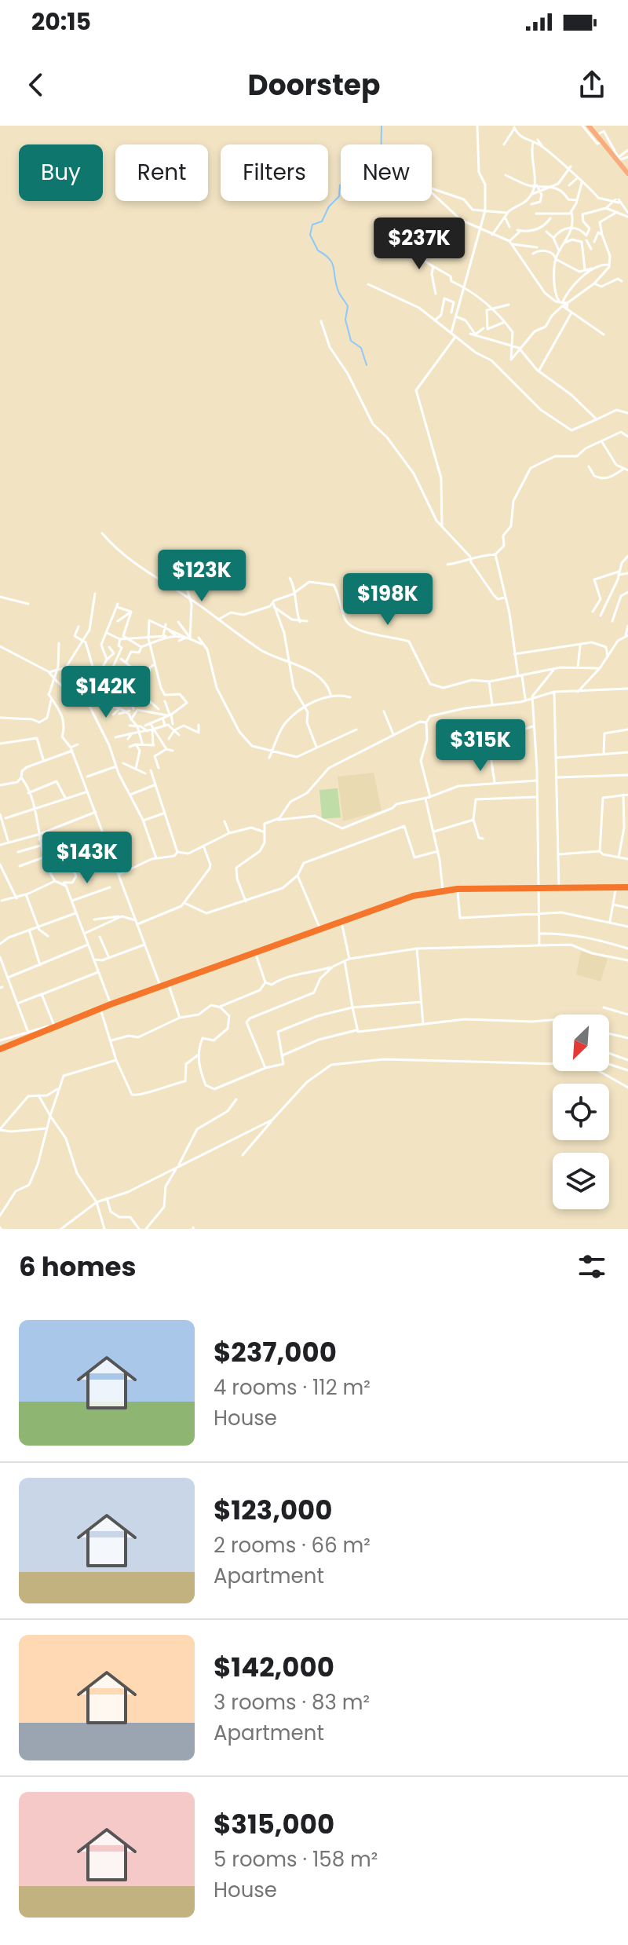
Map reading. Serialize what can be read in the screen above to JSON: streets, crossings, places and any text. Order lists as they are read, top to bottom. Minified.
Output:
{"north":"bottom left","page":{"status":"20:15","header":"Doorstep","chip":["Buy","Rent","Filters","New"],"price":["$237K","$123K","$198K","$142K","$315K","$143K"],"heading":"6 homes","list":[{"name":"$237,000","note":"4 rooms · 112 m² · House"},{"name":"$123,000","note":"2 rooms · 66 m² · Apartment"},{"name":"$142,000","note":"3 rooms · 83 m² · Apartment"},{"name":"$315,000","note":"5 rooms · 158 m² · House"}]}}
